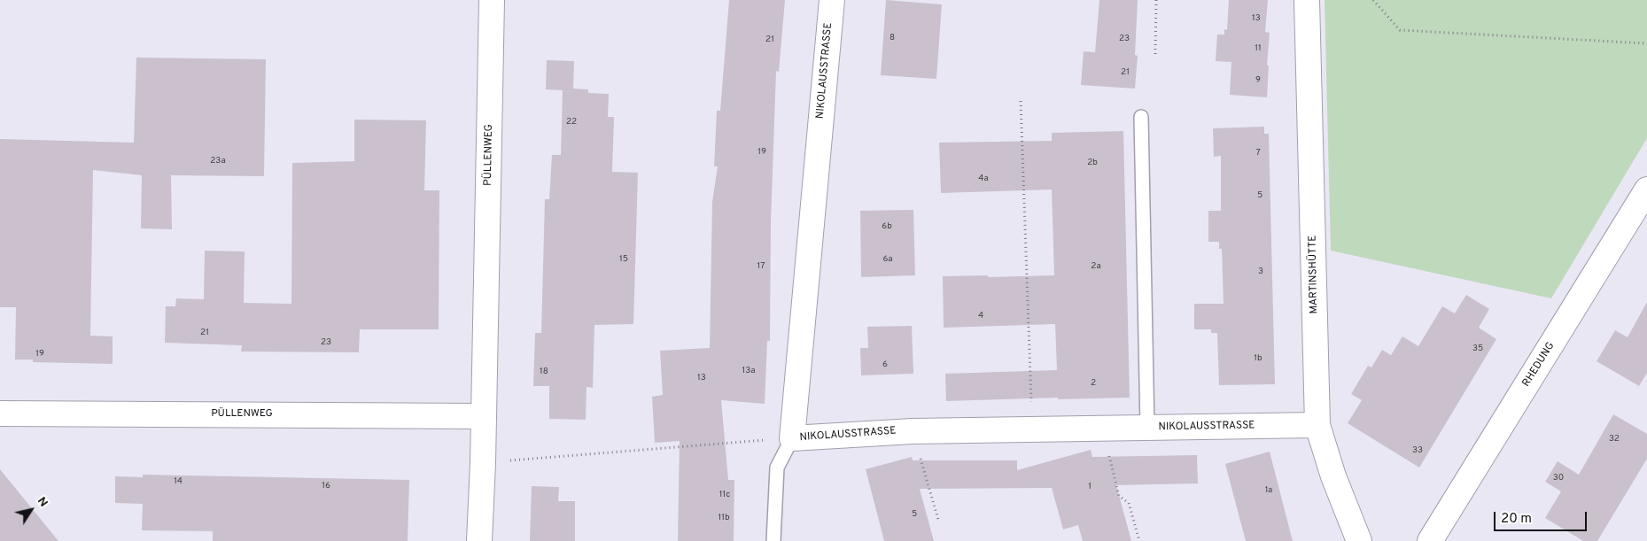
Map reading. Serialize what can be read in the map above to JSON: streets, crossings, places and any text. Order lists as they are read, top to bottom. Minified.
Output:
{"streets":{"street":["NIKOLAUSSTRASSE","PÜLLENWEG","MARTINSHÜTTE","RHEDUNG"]},"crossings":[["NIKOLAUSSTRASSE","MARTINSHÜTTE"]],"house_numbers":["13","8","23","21","11","21","9","22","19","7","23a","2b","4a","5","6b","15","6a","17","2a","3","4","21","23","35","19","1b","6","13a","18","13","2","32","33","30","14","16","1","1a","11c","5","11b"],"scale_bar":"20 m","north":"top right"}
